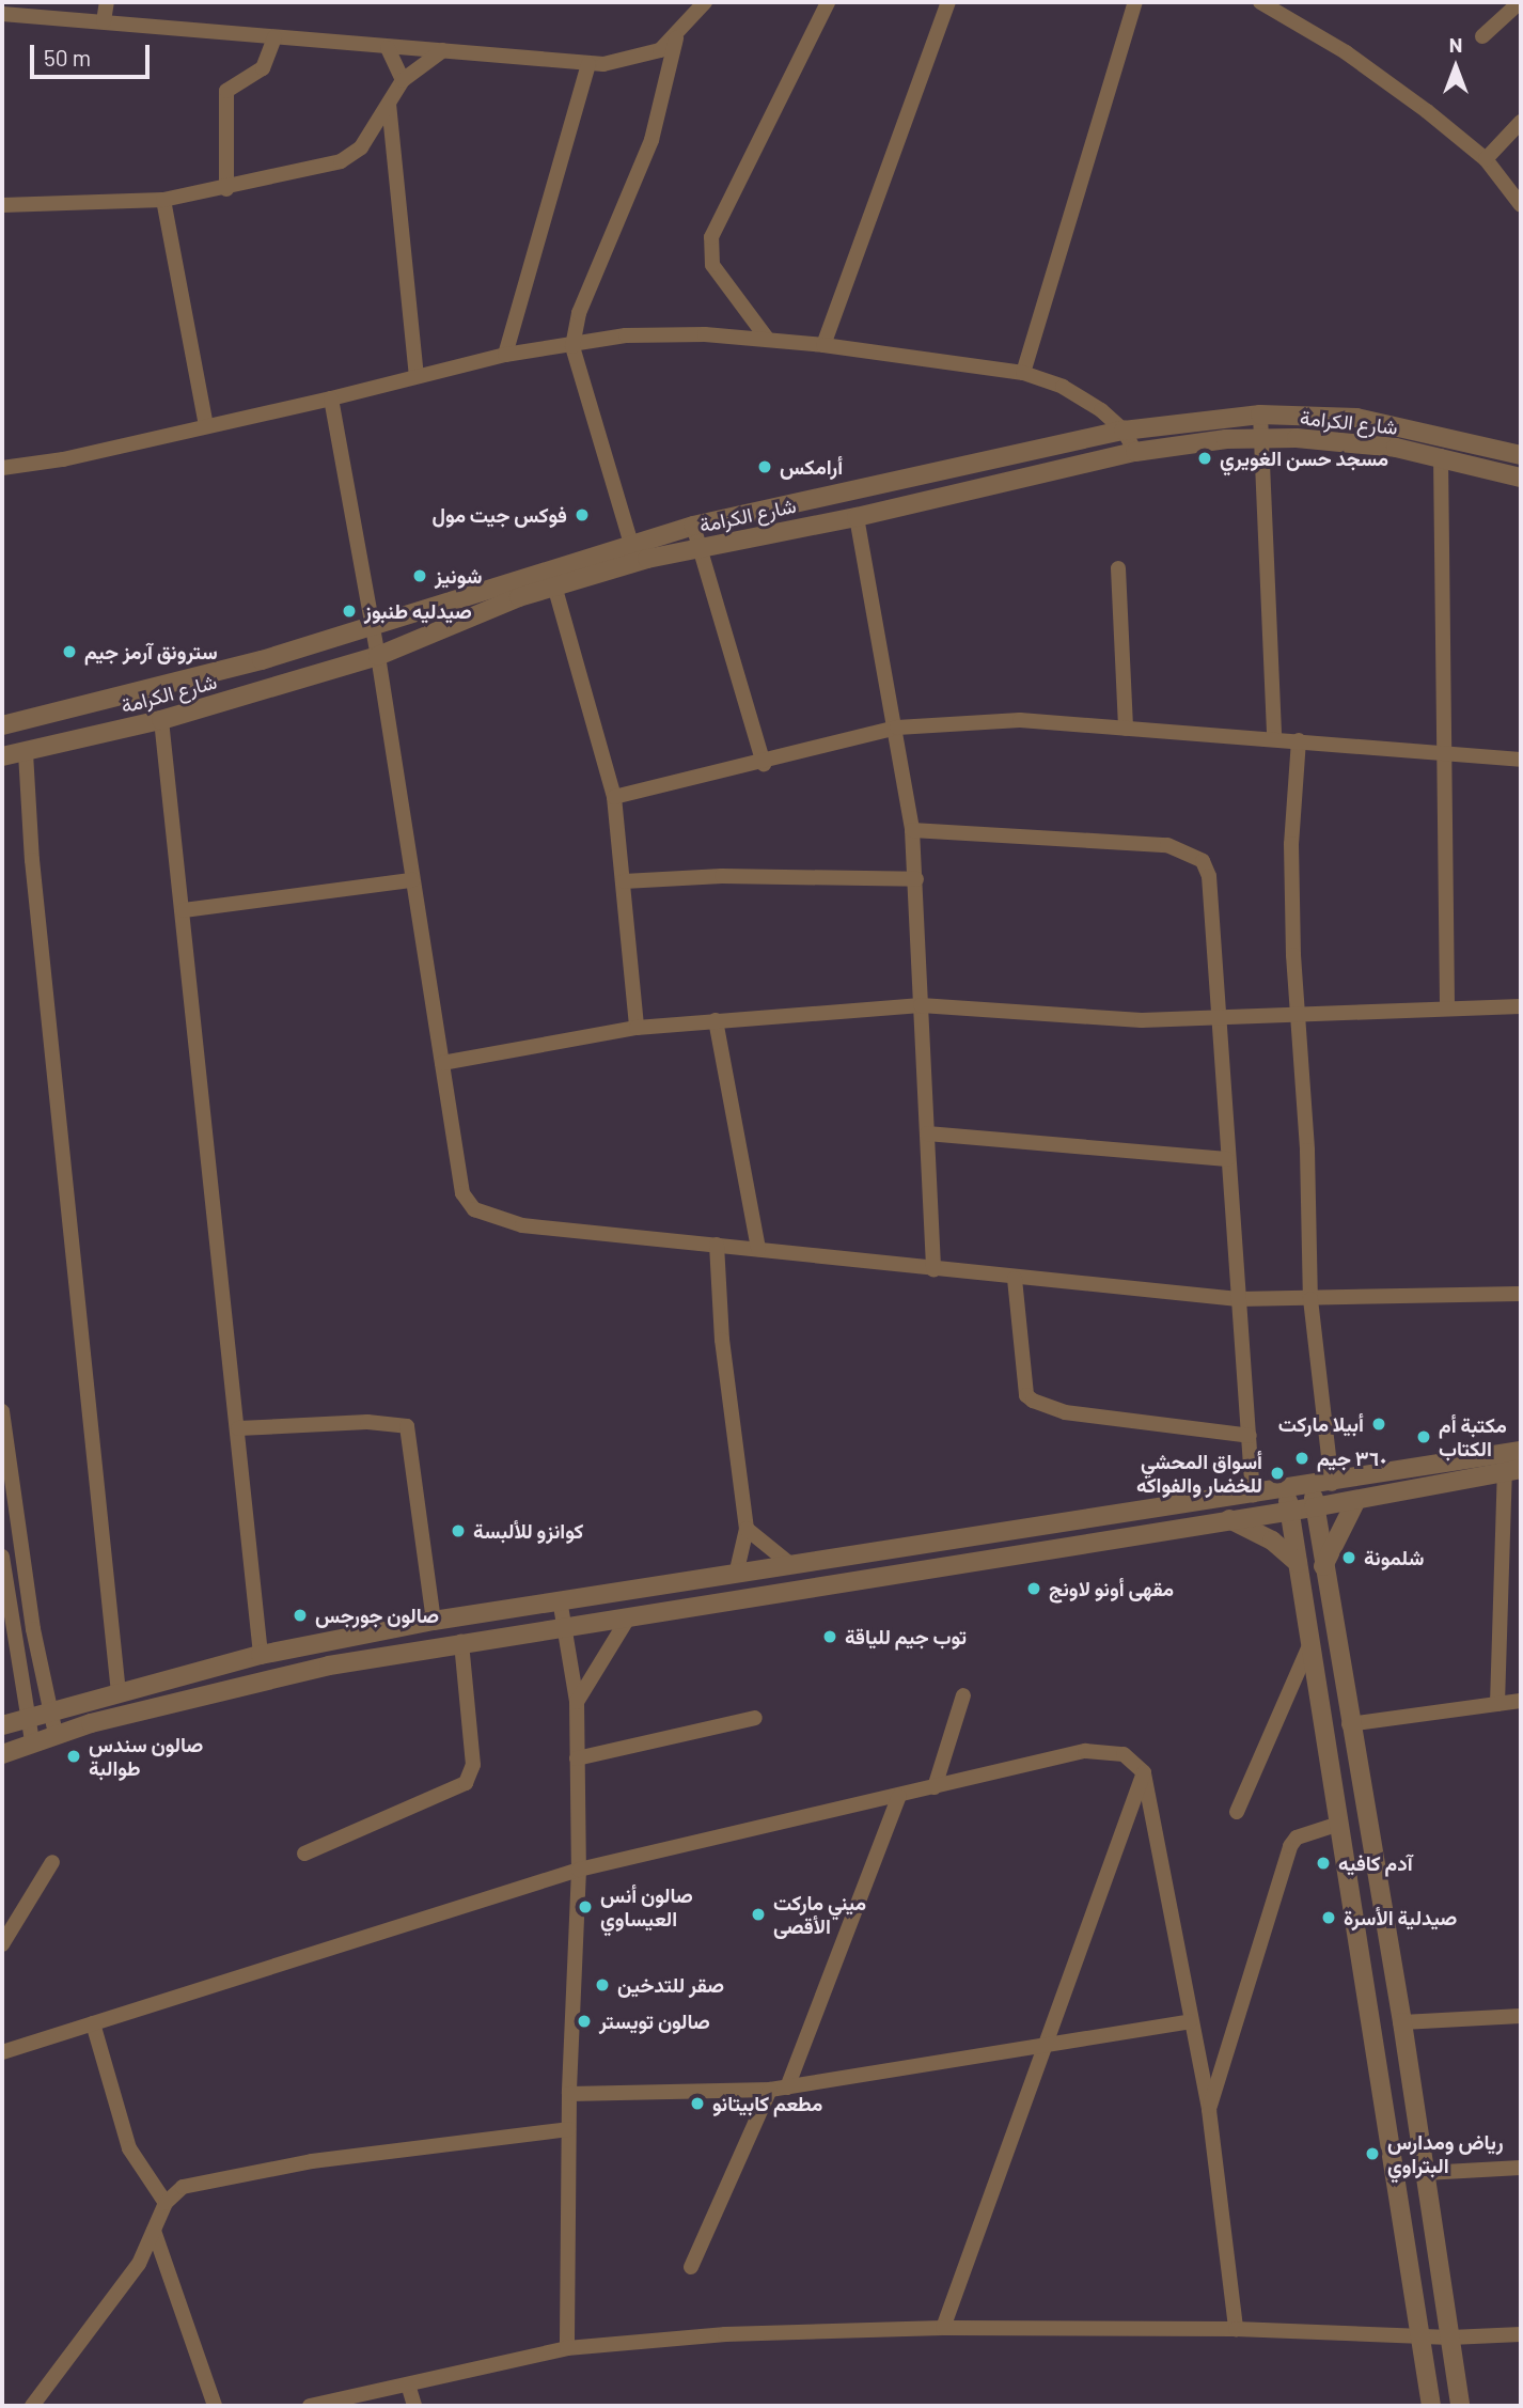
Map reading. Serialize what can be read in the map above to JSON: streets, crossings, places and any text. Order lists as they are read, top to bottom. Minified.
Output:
{"streets":{"street":["شارع الكرامة"]},"places":["مسجد حسن الغويري","أرامكس","فوكس جيت مول","شونيز","صيدليه طنبوز","سترونق آرمز جيم","أبيلا ماركت","مكتبة أم الكتاب","٣٦٠ جيم","أسواق المحشي للخضار والفواكه","كوانزو للألبسة","شلمونة","مقهى أونو لاونج","صالون جورجس","توب جيم للياقة","صالون سندس طوالبة","آدم كافيه","صالون أنس العيساوي","ميني ماركت الأقصى","صيدلية الأسرة","صقر للتدخين","صالون تويستر","مطعم كابيتانو","رياض ومدارس البتراوي"],"scale_bar":"50 m","north":"top"}
